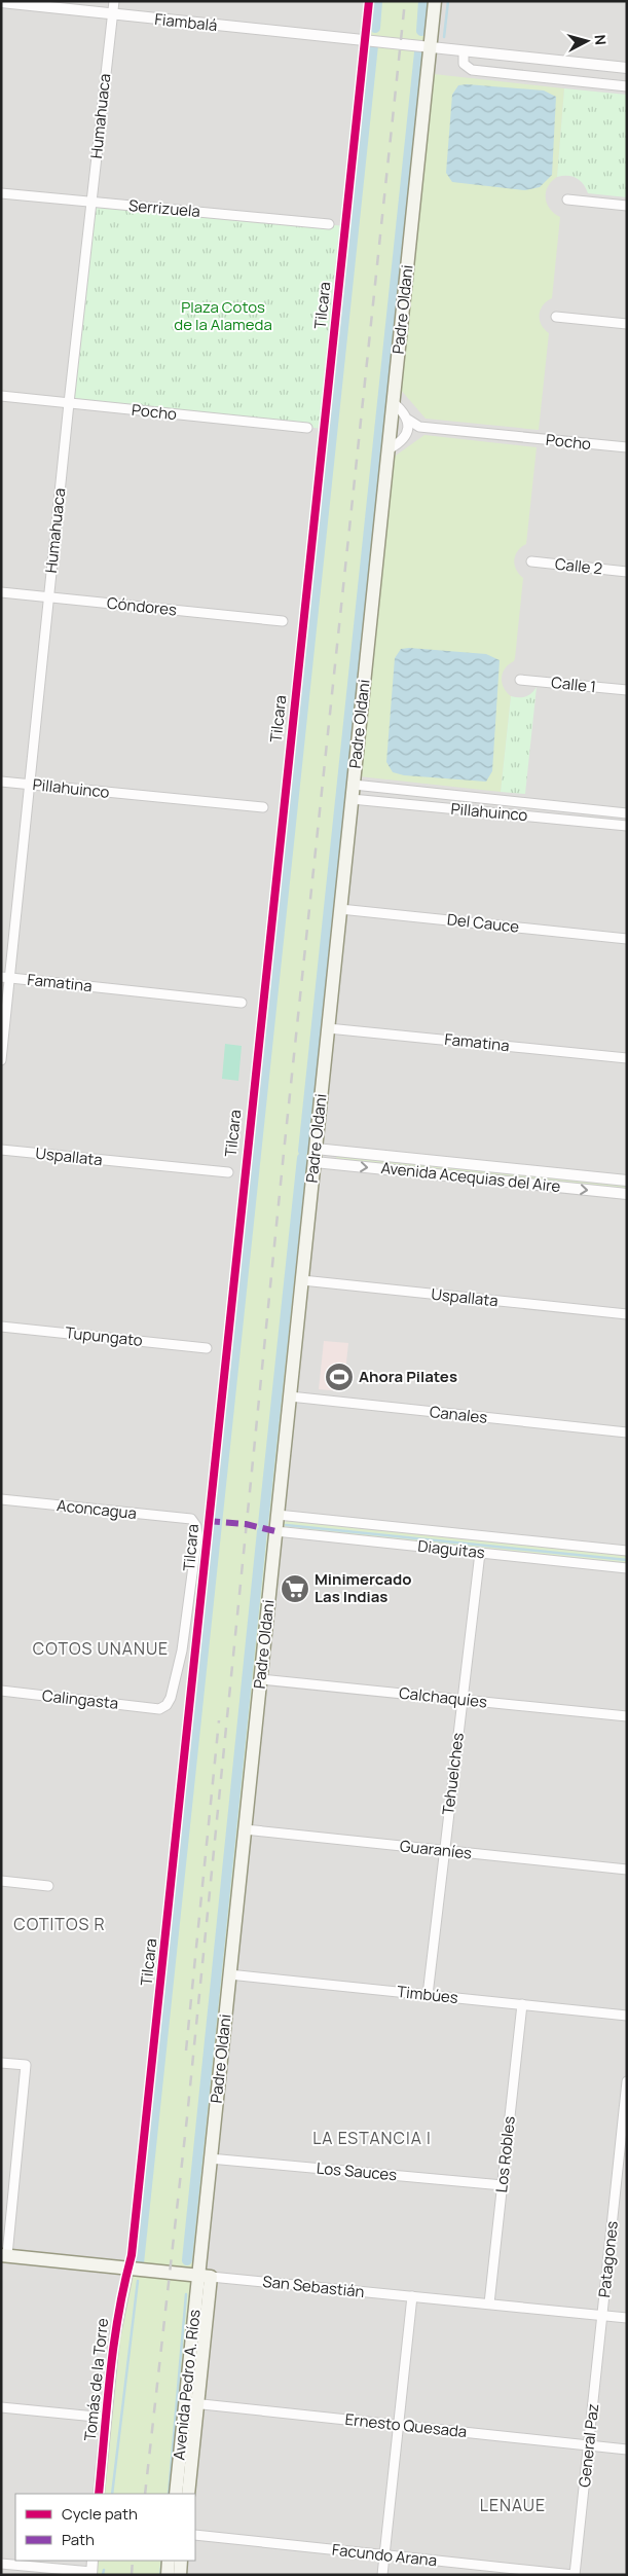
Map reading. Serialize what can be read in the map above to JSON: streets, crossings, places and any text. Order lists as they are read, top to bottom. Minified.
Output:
{"streets":{"main road":["Padre Oldani","San Sebastián","Avenida Pedro A. Ríos"],"street":["Fiambalá","Humahuaca","Serrizuela","Tilcara","Pocho","Calle 2","Cóndores","Calle 1","Pillahuinco","Del Cauce","Famatina","Uspallata","Avenida Acequias del Aire","Tupungato","Canales","Aconcagua","Diaguitas","Calchaquíes","Calingasta","Tehuelches","Guaraníes","Timbúes","Los Robles","Los Sauces","Patagones","Tomás de la Torre","Ernesto Quesada","General Paz","Facundo Arana"]},"crossings":[["Fiambalá","Humahuaca"],["Fiambalá","Tilcara"],["Fiambalá","Padre Oldani"],["Humahuaca","Serrizuela"],["Humahuaca","Pocho"],["Humahuaca","Cóndores"],["Humahuaca","Pillahuinco"],["Humahuaca","Famatina"],["Tilcara","Aconcagua"],["Tilcara","Calingasta"],["Tilcara","San Sebastián"],["Tilcara","Tomás de la Torre"],["Padre Oldani","Pocho"],["Padre Oldani","Pillahuinco"],["Padre Oldani","Del Cauce"],["Padre Oldani","Famatina"],["Padre Oldani","Uspallata"],["Padre Oldani","Avenida Acequias del Aire"],["Padre Oldani","Canales"],["Padre Oldani","Diaguitas"],["Padre Oldani","Calchaquíes"],["Padre Oldani","Guaraníes"],["Padre Oldani","Timbúes"],["Padre Oldani","Los Sauces"],["Padre Oldani","San Sebastián"],["Padre Oldani","Avenida Pedro A. Ríos"],["Diaguitas","Tehuelches"],["Calchaquíes","Tehuelches"],["Tehuelches","Guaraníes"],["Tehuelches","Timbúes"],["Timbúes","Los Robles"],["Los Robles","Los Sauces"],["Los Robles","San Sebastián"],["Patagones","San Sebastián"],["Patagones","General Paz"],["San Sebastián","Tomás de la Torre"],["San Sebastián","Avenida Pedro A. Ríos"],["San Sebastián","General Paz"],["Avenida Pedro A. Ríos","Ernesto Quesada"],["Ernesto Quesada","General Paz"],["General Paz","Facundo Arana"]],"districts":["COTOS UNANUE","COTITOS R","LA ESTANCIA I","LENAUE"],"parks":["Plaza Cotos de la Alameda"],"places":{"sports":["Ahora Pilates"],"supermarket":["Minimercado Las Indias"]},"legend":["Cycle path","Path"],"north":"right"}
